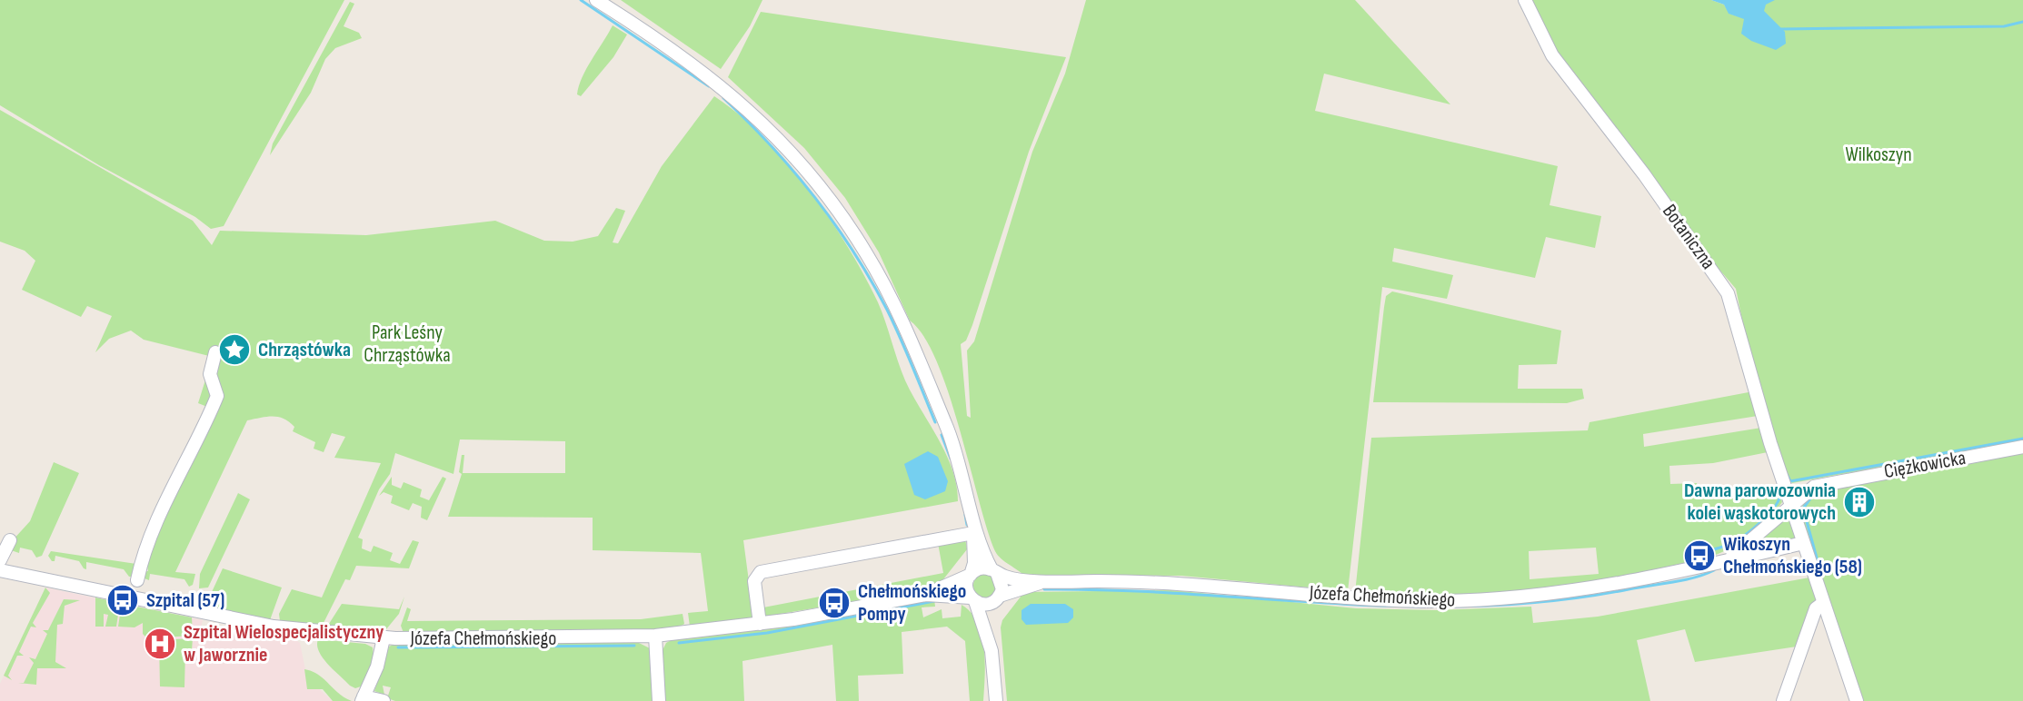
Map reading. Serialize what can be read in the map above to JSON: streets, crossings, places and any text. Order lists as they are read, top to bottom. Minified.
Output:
{"streets":{"street":["Botaniczna","Ciężkowicka","Józefa Chełmońskiego"]},"crossings":[["Botaniczna","Ciężkowicka"],["Botaniczna","Józefa Chełmońskiego"],["Ciężkowicka","Józefa Chełmońskiego"]],"parks":["Wilkoszyn","Park Leśny Chrząstówka"],"places":{"place":["Chrząstówka"],"building":["Dawna parowozownia kolei wąskotorowych"],"bus stop":["Wikoszyn Chełmońskiego (58)","Szpital (57)","Chełmońskiego Pompy"],"hospital":["Szpital Wielospecjalistyczny w Jaworznie"]}}
